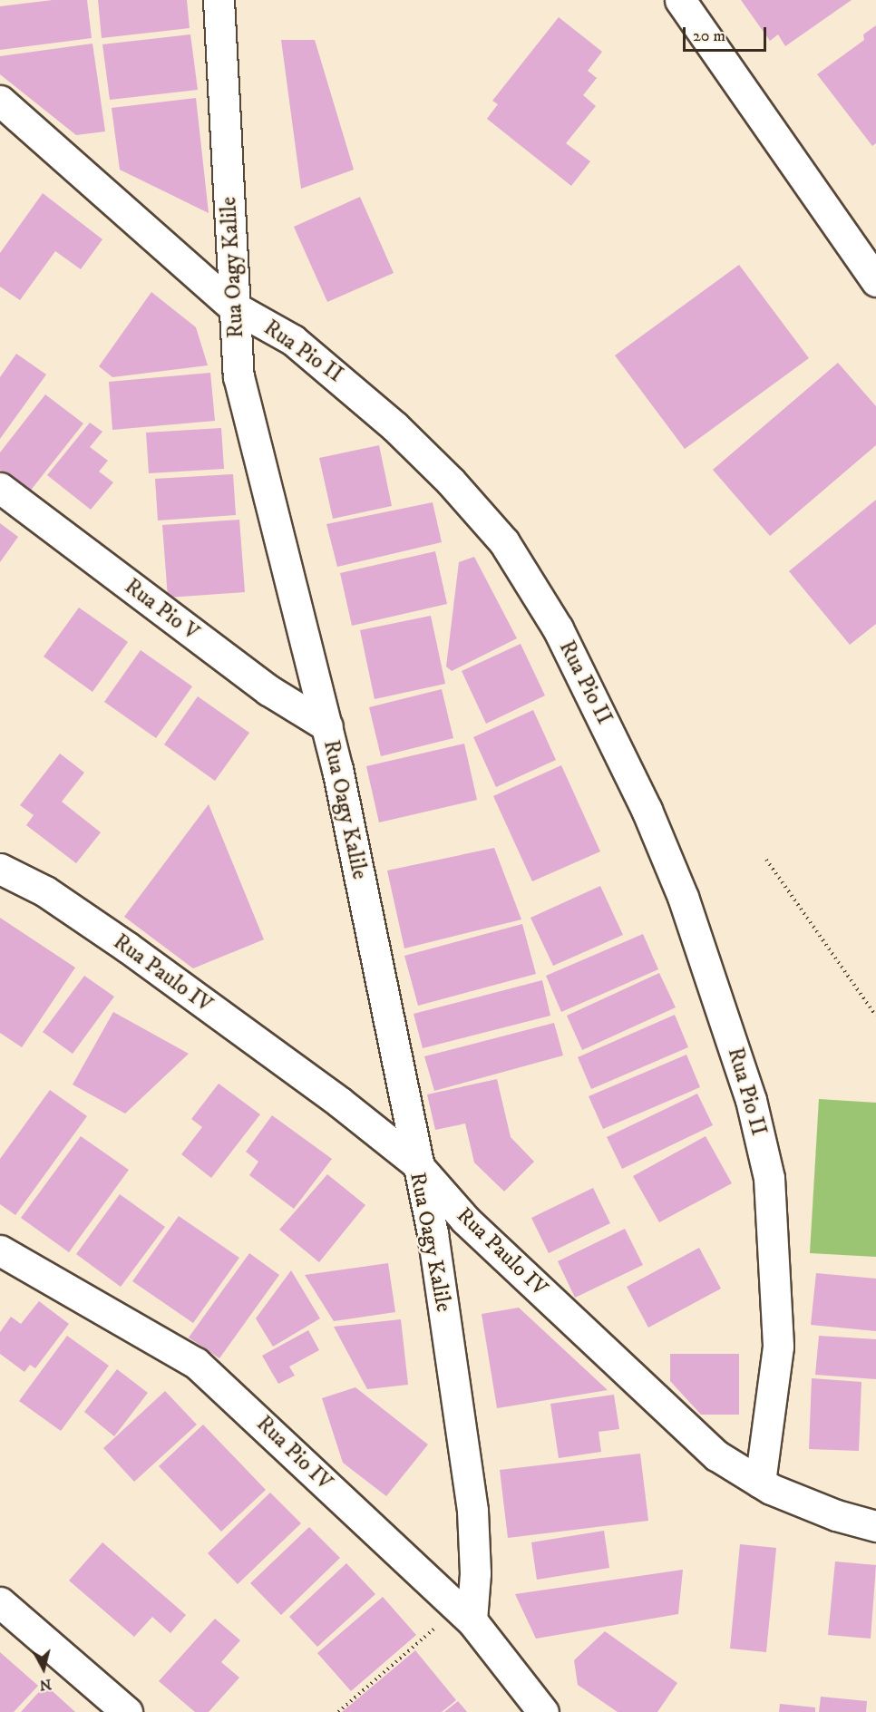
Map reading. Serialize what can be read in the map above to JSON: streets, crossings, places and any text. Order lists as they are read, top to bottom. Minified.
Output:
{"streets":{"street":["Rua Oagy Kalile","Rua Pio II","Rua Pio V","Rua Paulo IV","Rua Pio IV"]},"crossings":[["Rua Oagy Kalile","Rua Pio II"],["Rua Oagy Kalile","Rua Pio V"],["Rua Oagy Kalile","Rua Paulo IV"],["Rua Oagy Kalile","Rua Pio IV"],["Rua Pio II","Rua Paulo IV"]],"scale_bar":"20 m","north":"bottom"}
